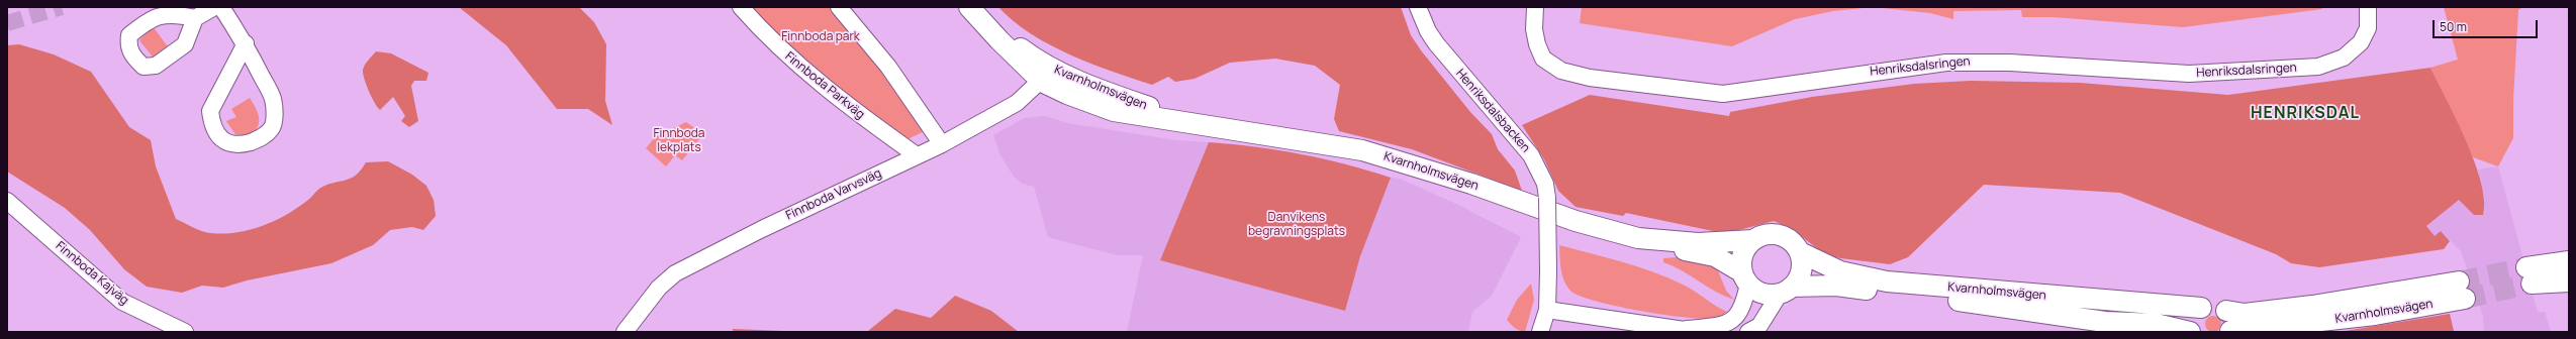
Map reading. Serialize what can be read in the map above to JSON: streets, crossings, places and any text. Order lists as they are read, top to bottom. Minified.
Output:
{"streets":{"street":["Henriksdalsringen","Finnboda Parkväg","Kvarnholmsvägen","Henriksdalsbacken","Finnboda Varvsväg","Finnboda Kajväg"]},"crossings":[["Finnboda Parkväg","Finnboda Varvsväg"],["Kvarnholmsvägen","Finnboda Varvsväg"]],"districts":["HENRIKSDAL"],"parks":["Finnboda park","Finnboda lekplats","Danvikens begravningsplats"],"scale_bar":"50 m"}
